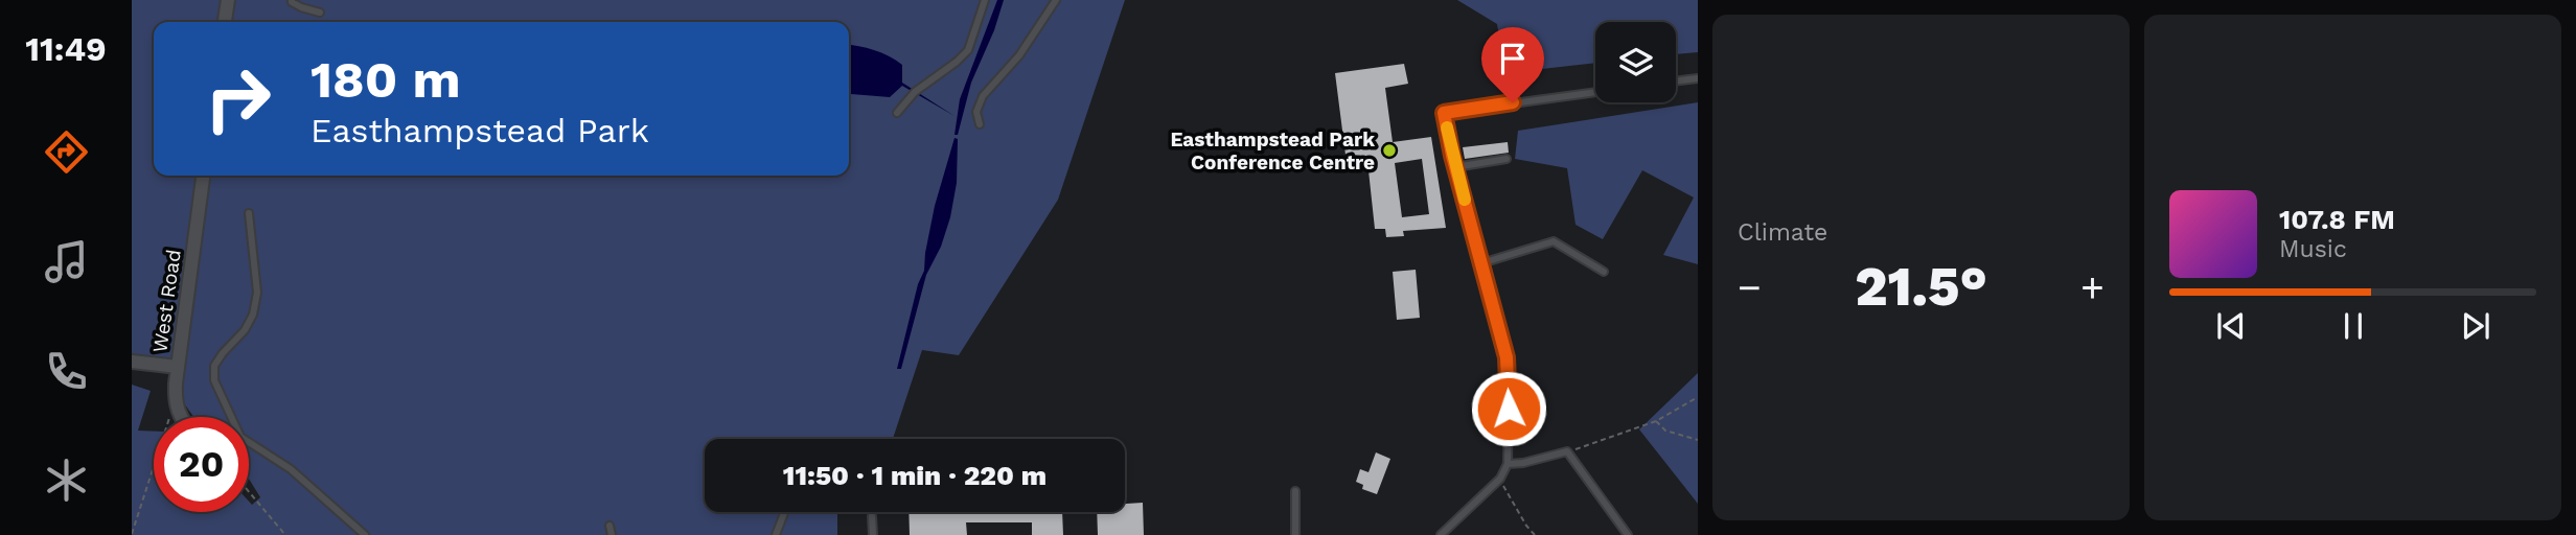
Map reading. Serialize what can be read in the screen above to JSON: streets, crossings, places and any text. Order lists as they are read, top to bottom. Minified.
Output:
{"streets":{"street":["West Road"]},"places":["Easthampstead Park Conference Centre"],"page":{"tabs":"11:49","tile":"Climate","turn":["180 m","Easthampstead Park"],"song":["107.8 FM","Music"],"heat":["−","21.5°","+"],"limit":"20","trip":"11:50 · 1 min · 220 m"}}
